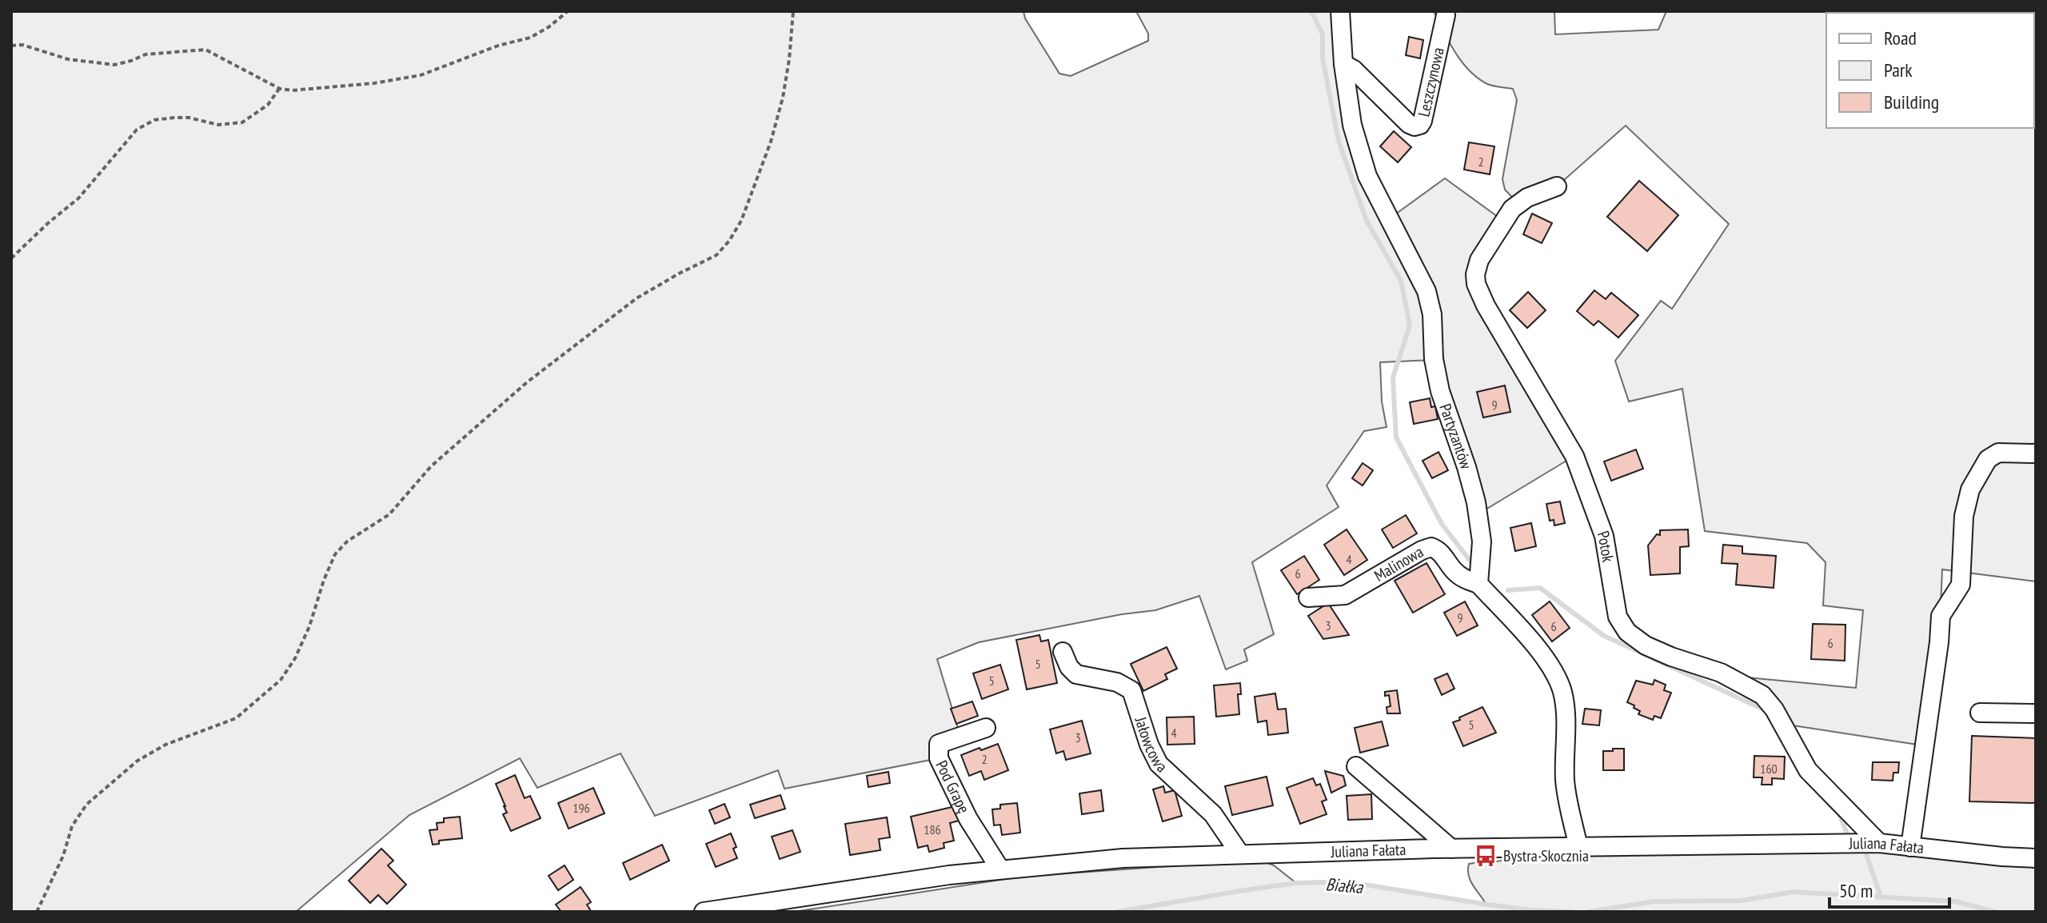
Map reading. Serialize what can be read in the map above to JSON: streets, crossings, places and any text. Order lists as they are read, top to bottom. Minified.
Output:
{"streets":{"street":["Leszczynowa","Partyzantów","Potok","Malinowa","Jałowcowa","Pod Grapę","Juliana Fałata"]},"crossings":[["Leszczynowa","Partyzantów"],["Partyzantów","Malinowa"],["Potok","Juliana Fałata"],["Jałowcowa","Juliana Fałata"],["Pod Grapę","Juliana Fałata"]],"water":["Białka"],"places":{"bus stop":["Bystra Skocznia"]},"house_numbers":["2","9","4","6","9","3","6","6","5","5","5","4","3","2","160","196","186"],"legend":["Road","Park","Building"],"scale_bar":"50 m"}
